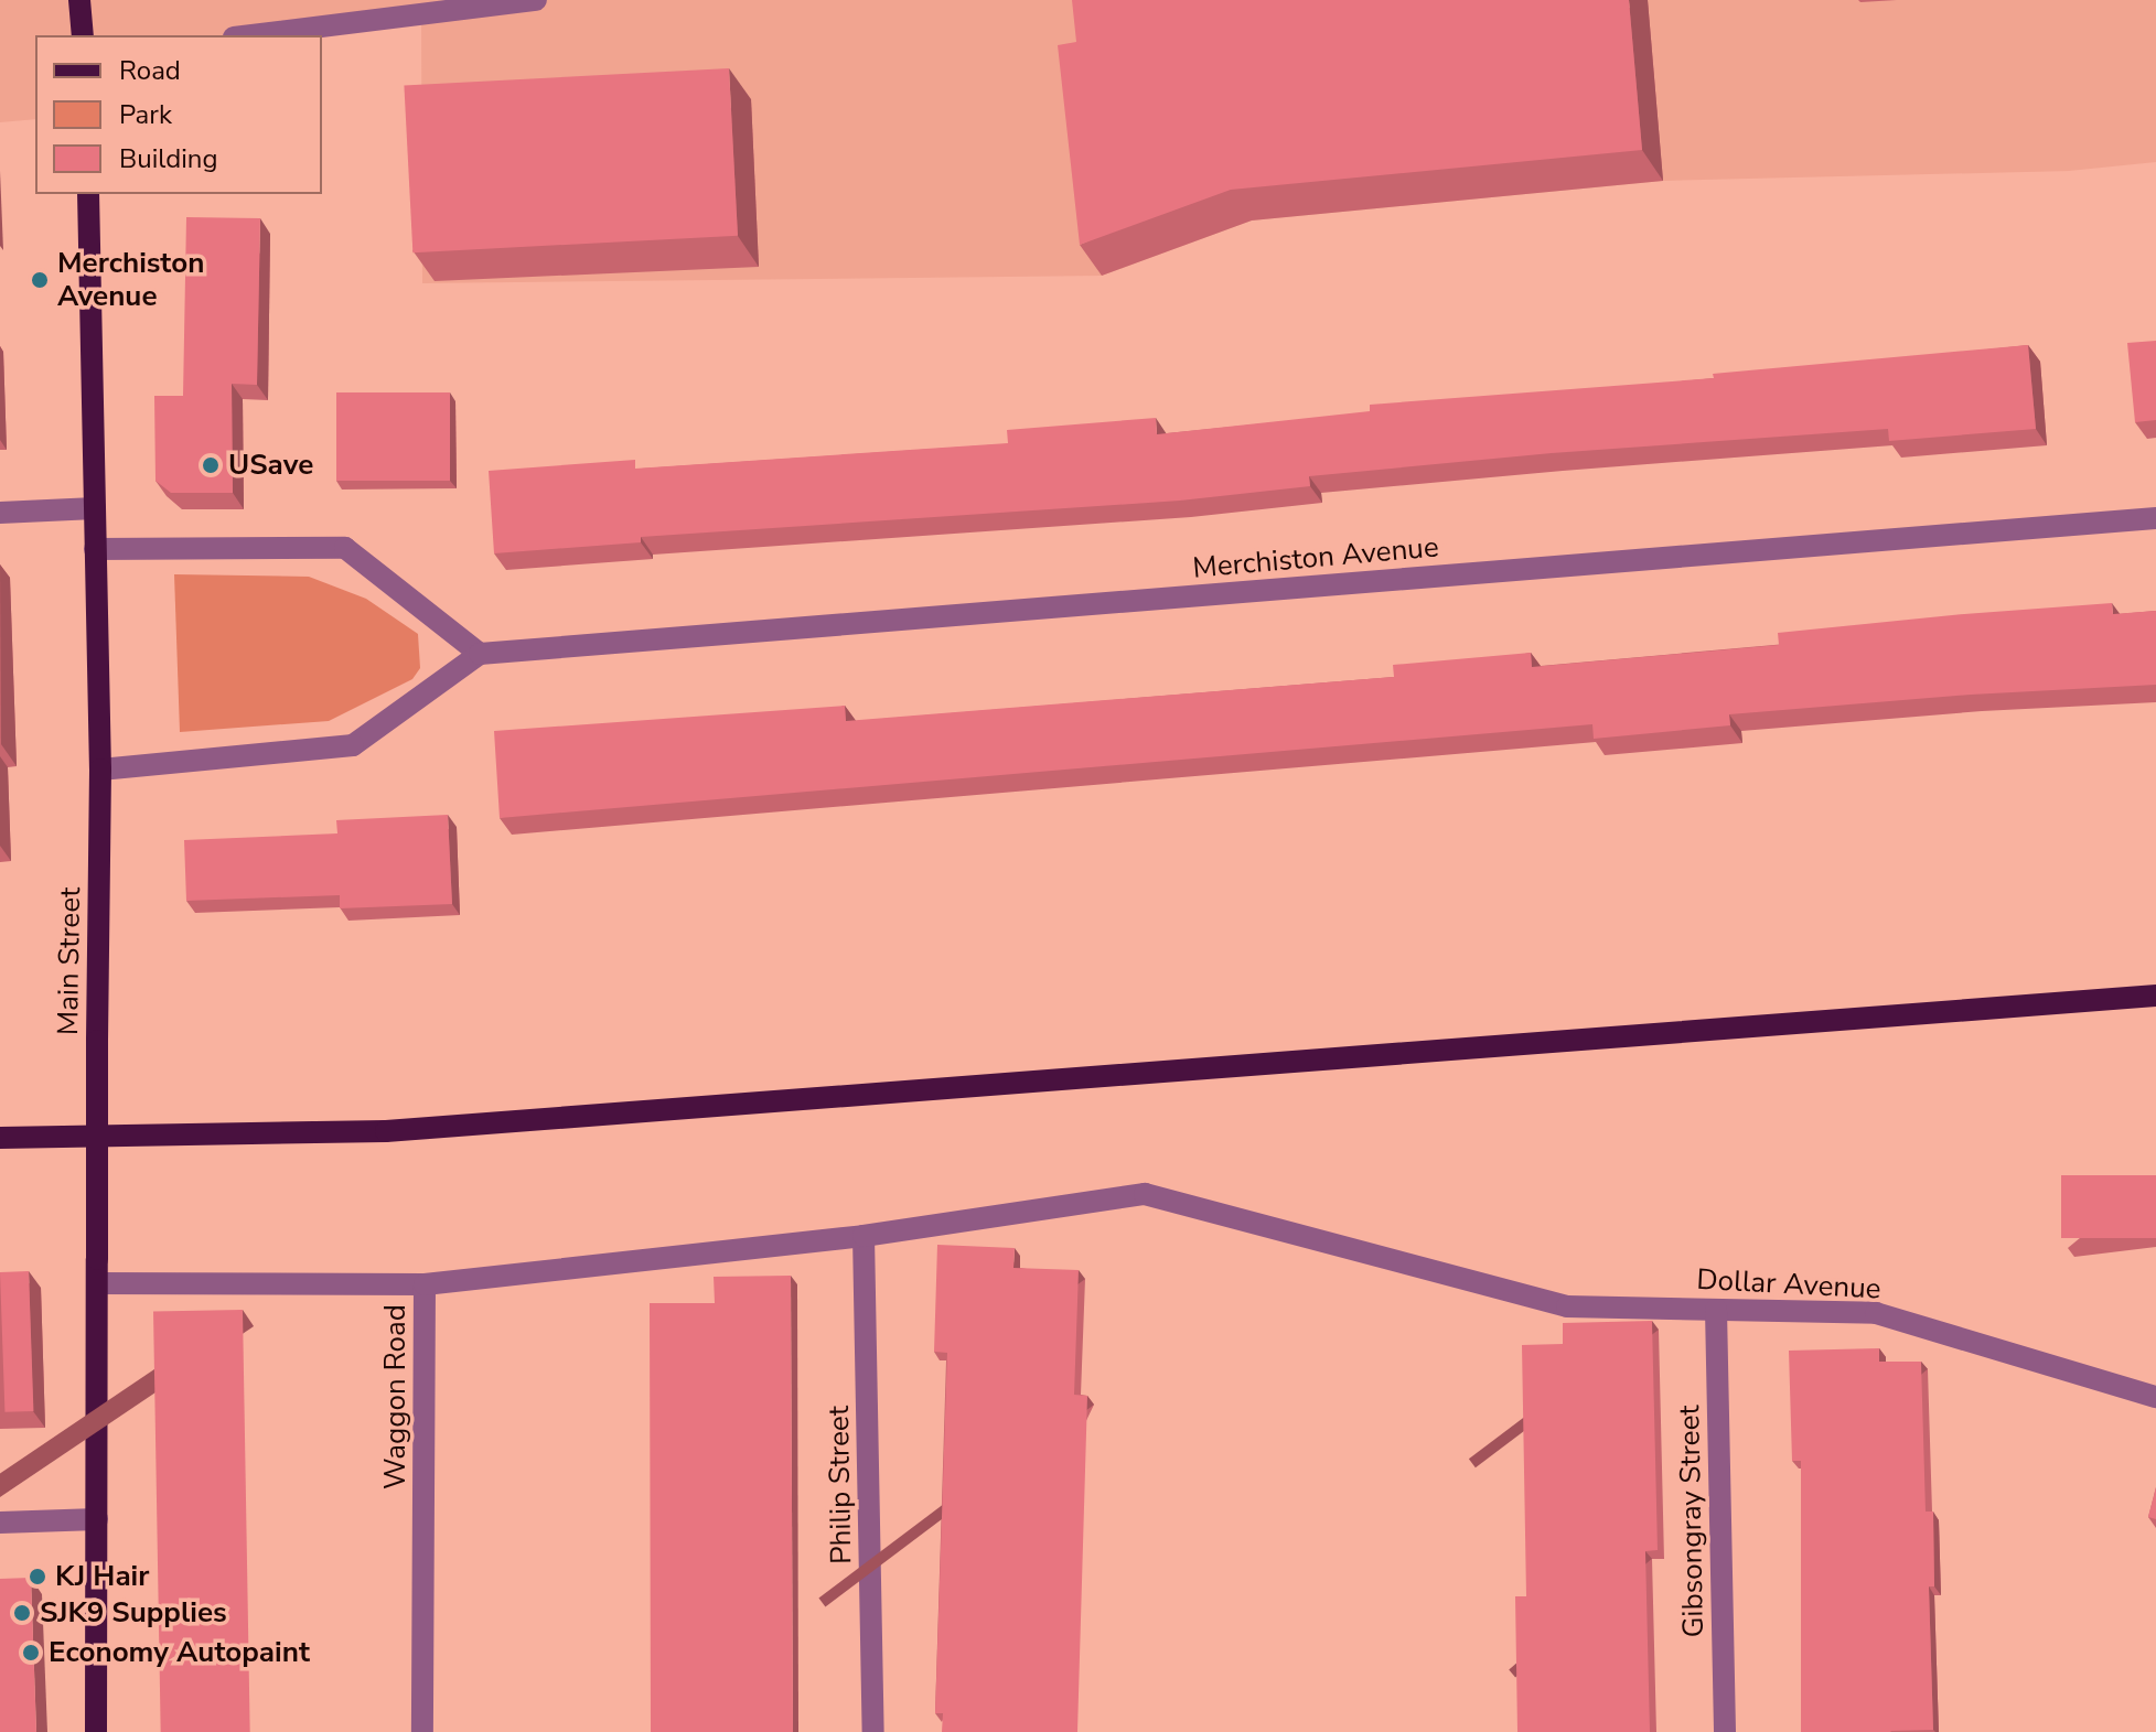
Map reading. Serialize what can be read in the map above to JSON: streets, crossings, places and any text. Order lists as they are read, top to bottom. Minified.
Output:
{"streets":{"main road":["Main Street"],"street":["Merchiston Avenue","Dollar Avenue","Waggon Road","Philip Street","Gibsongray Street"]},"crossings":[["Main Street","Waggon Road"],["Dollar Avenue","Waggon Road"],["Dollar Avenue","Philip Street"],["Dollar Avenue","Gibsongray Street"]],"places":["Merchiston Avenue","USave","KJ Hair","SJK9 Supplies","Economy Autopaint"],"legend":["Road","Park","Building"]}
